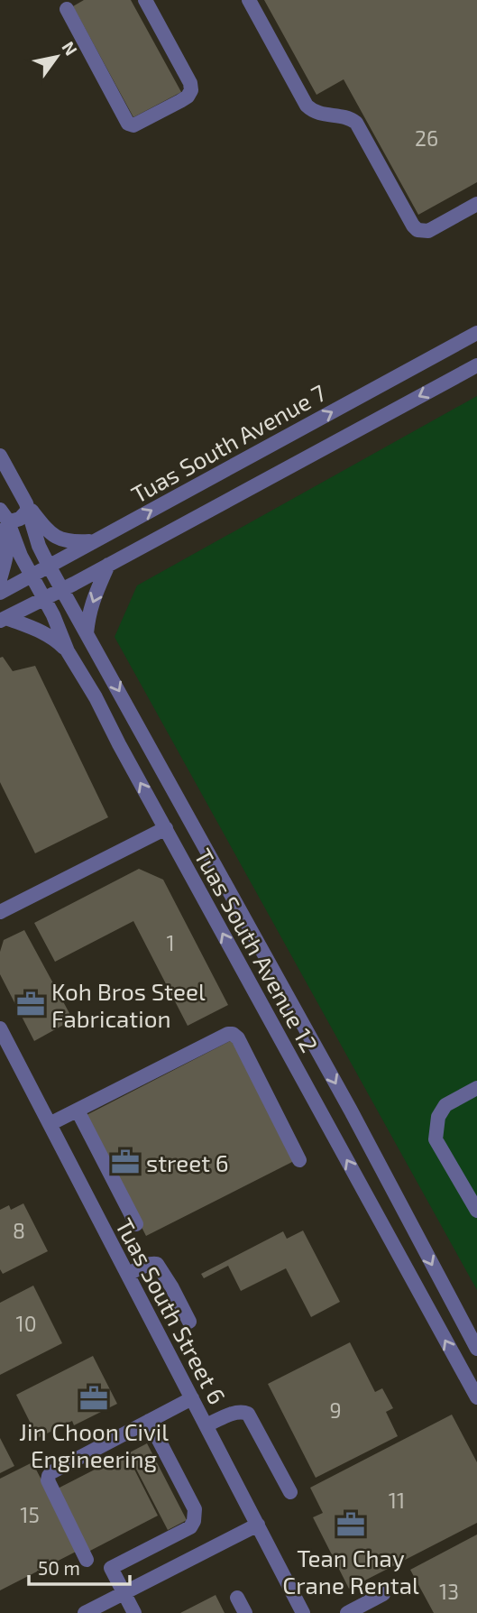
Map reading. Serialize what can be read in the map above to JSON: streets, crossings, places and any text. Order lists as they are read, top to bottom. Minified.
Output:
{"streets":{"street":["Tuas South Avenue 7","Tuas South Avenue 12","Tuas South Street 6"]},"crossings":[["Tuas South Avenue 7","Tuas South Avenue 12"]],"places":{"office":["Koh Bros Steel Fabrication","street 6","Jin Choon Civil Engineering","Tean Chay Crane Rental"]},"house_numbers":["26","1","8","10","9","11","15","13"],"scale_bar":"50 m","north":"top right"}
